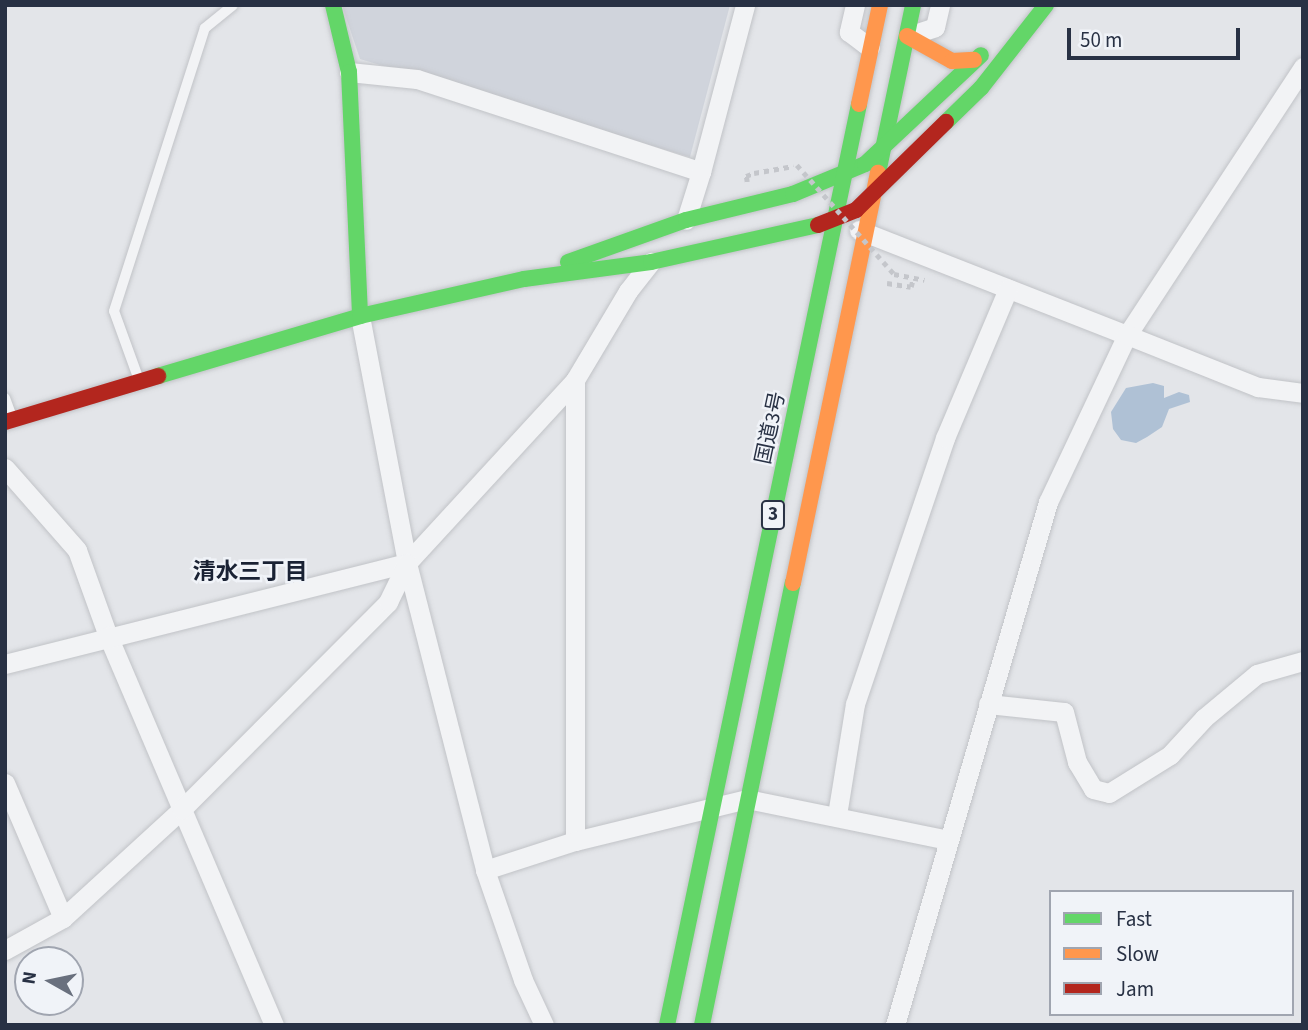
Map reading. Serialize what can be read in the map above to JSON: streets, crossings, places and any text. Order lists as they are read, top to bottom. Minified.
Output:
{"streets":{"main road":["国道3号","3"]},"districts":["清水三丁目"],"legend":["Fast","Slow","Jam"],"scale_bar":"50 m","north":"left"}
